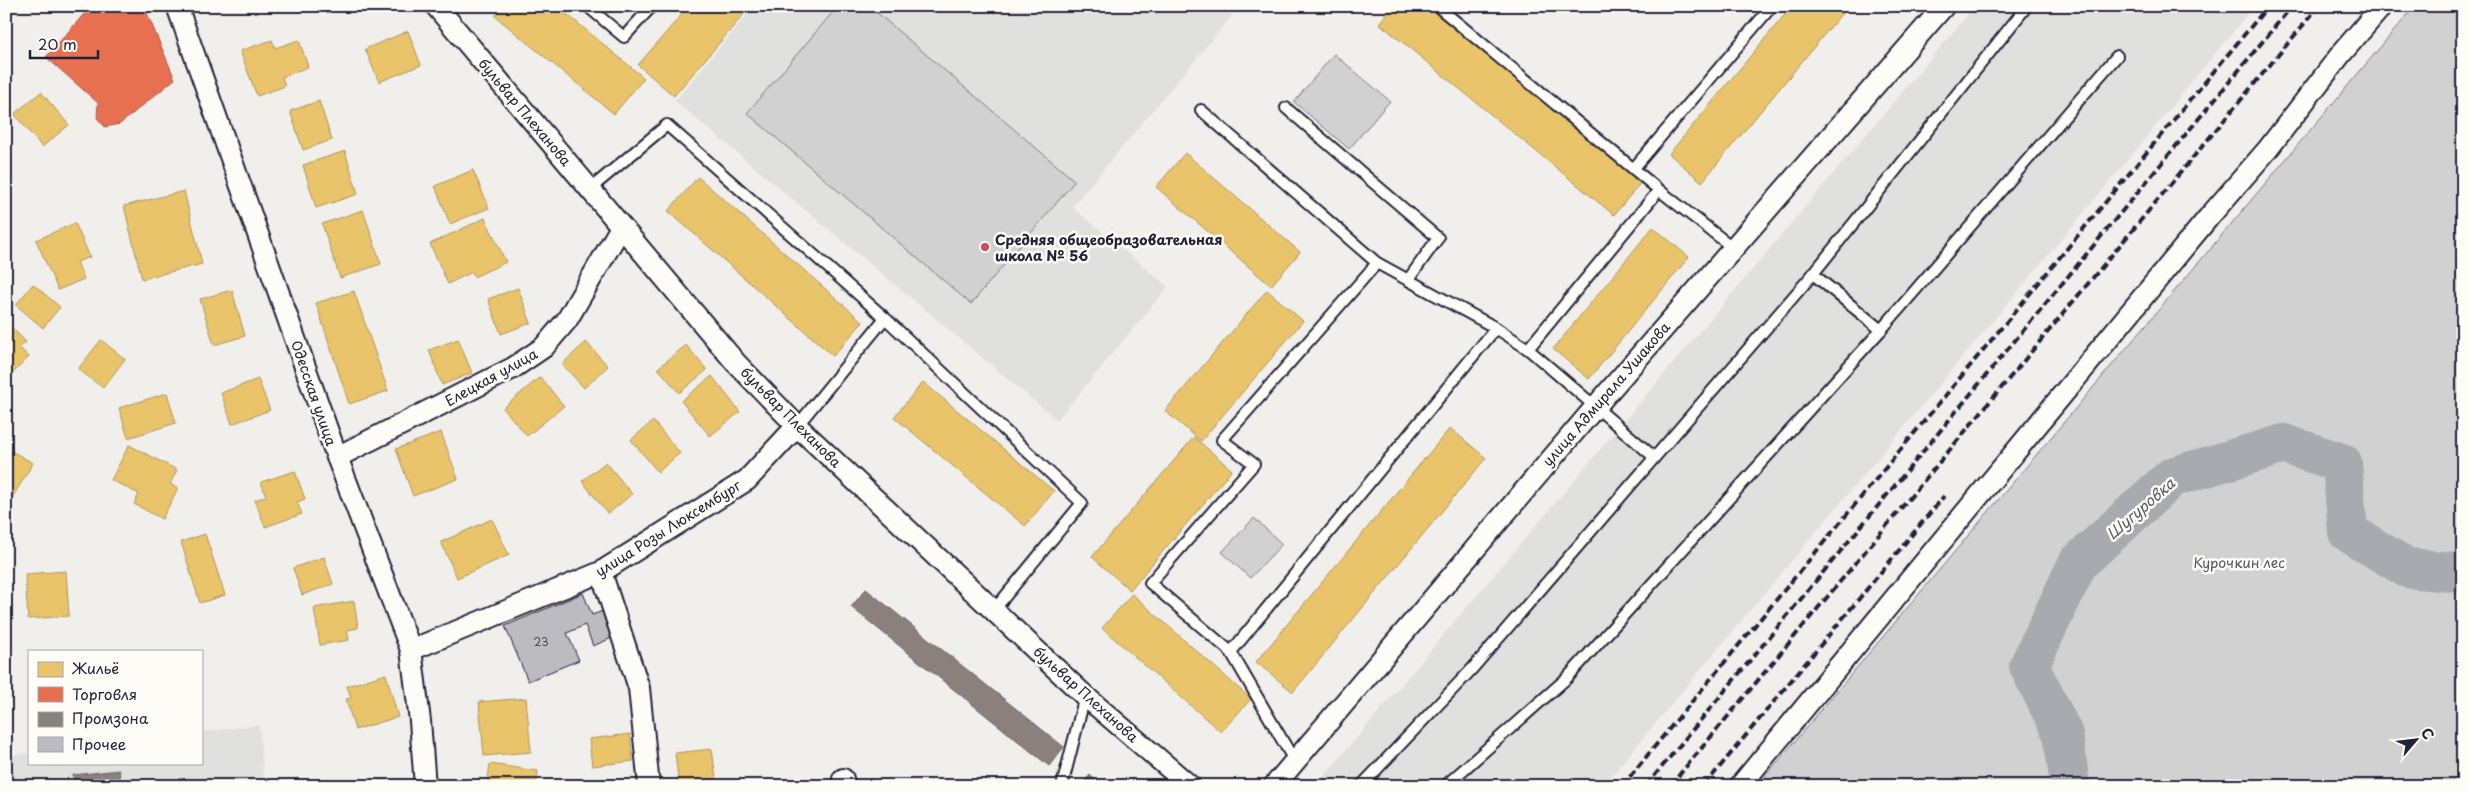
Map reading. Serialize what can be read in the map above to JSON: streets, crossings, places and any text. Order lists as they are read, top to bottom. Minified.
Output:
{"streets":{"street":["бульвар Плеханова","Елецкая улица","Одесская улица","улица Адмирала Ушакова","улица Розы Люксембург"]},"crossings":[["бульвар Плеханова","Елецкая улица"],["бульвар Плеханова","улица Розы Люксембург"],["Елецкая улица","Одесская улица"],["Одесская улица","улица Розы Люксембург"]],"water":["Шугуровка"],"parks":["Курочкин лес"],"places":["Средняя общеобразовательная школа № 56"],"house_numbers":["23"],"legend":["Жильё","Торговля","Промзона","Прочее"],"scale_bar":"20 m","north":"top right"}
